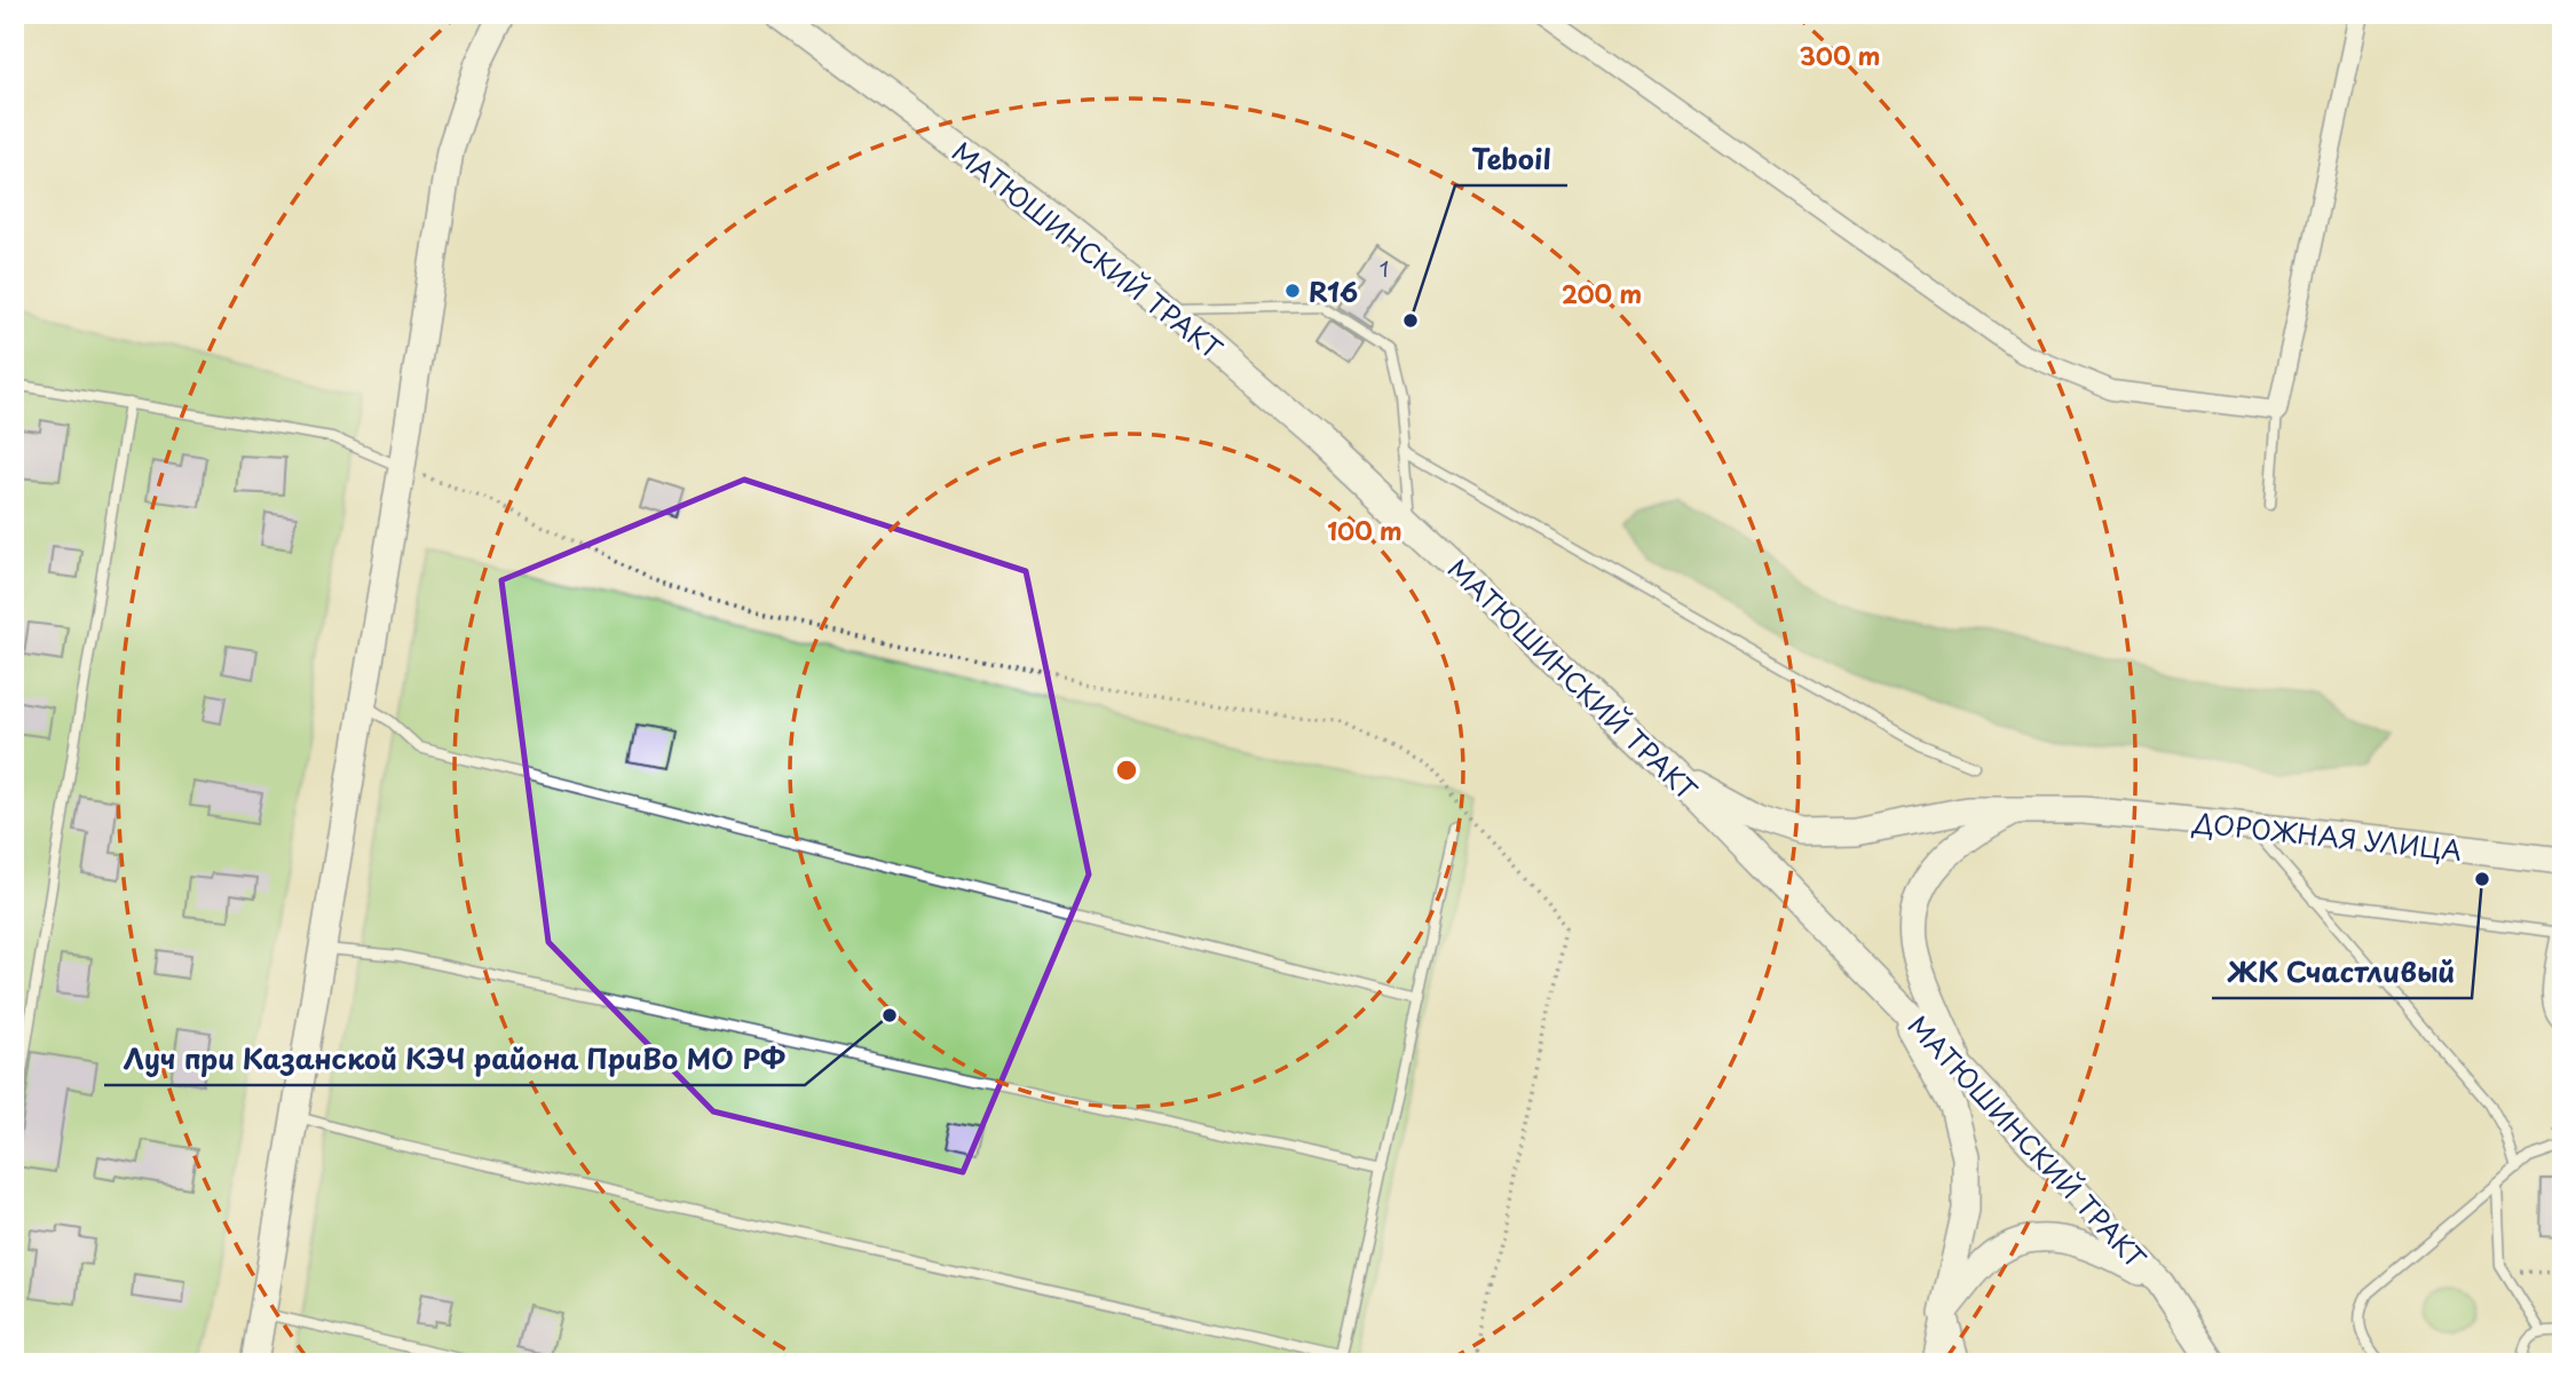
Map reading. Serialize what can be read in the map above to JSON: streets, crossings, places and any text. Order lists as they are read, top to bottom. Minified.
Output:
{"streets":{"street":["МАТЮШИНСКИЙ ТРАКТ","ДОРОЖНАЯ УЛИЦА"]},"crossings":[["МАТЮШИНСКИЙ ТРАКТ","ДОРОЖНАЯ УЛИЦА"]],"places":["R16","Teboil","ЖК Счастливый","Луч при Казанской КЭЧ района ПриВо МО РФ"],"house_numbers":["1"],"rings":["300 m","200 m","100 m"]}
